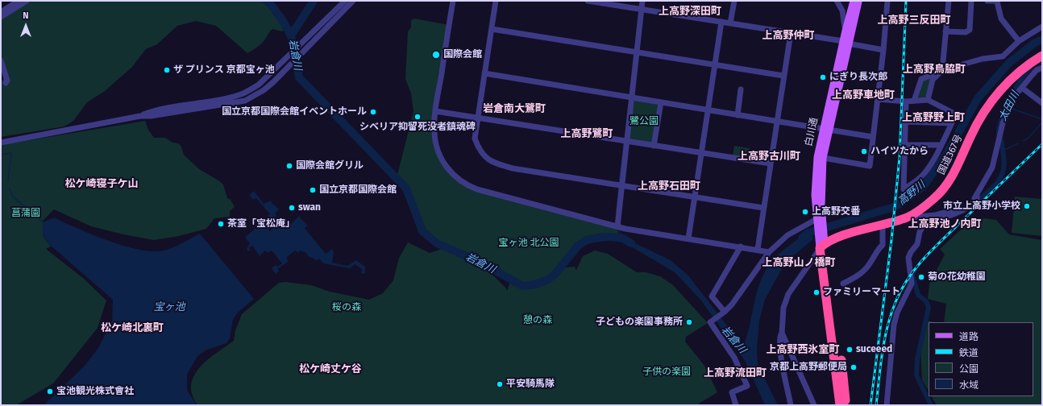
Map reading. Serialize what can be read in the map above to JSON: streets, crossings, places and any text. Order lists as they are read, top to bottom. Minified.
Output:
{"streets":{"highway":["白川通","国道367号"]},"crossings":[["白川通","国道367号"]],"districts":["上高野深田町","上高野三反田町","上高野仲町","上高野鳥脇町","上高野車地町","岩倉南大鷺町","上高野野上町","上高野鷺町","上高野古川町","松ケ崎寝子ケ山","上高野石田町","上高野池ノ内町","上高野山ノ橋町","松ケ崎北裏町","上高野西氷室町","松ケ崎丈ケ谷","上高野流田町"],"water":["岩倉川","太田川","高野川","宝ヶ池"],"parks":["鷺公園","菖蒲園","宝ヶ池 北公園","桜の森","憩の森","子供の楽園"],"places":["国際会館","ザ プリンス 京都宝ヶ池","にぎり長次郎","国立京都国際会館イベントホール","シベリア抑留死没者鎮魂碑","ハイツたから","国際会館グリル","国立京都国際会館","市立上高野小学校","swan","上高野交番","茶室「宝松庵」","菊の花幼稚園","ファミリーマート","子どもの楽園事務所","suceeed","京都上高野郵便局","平安騎馬隊","宝池観光株式會社"],"legend":["道路","鉄道","公園","水域"],"north":"top"}
